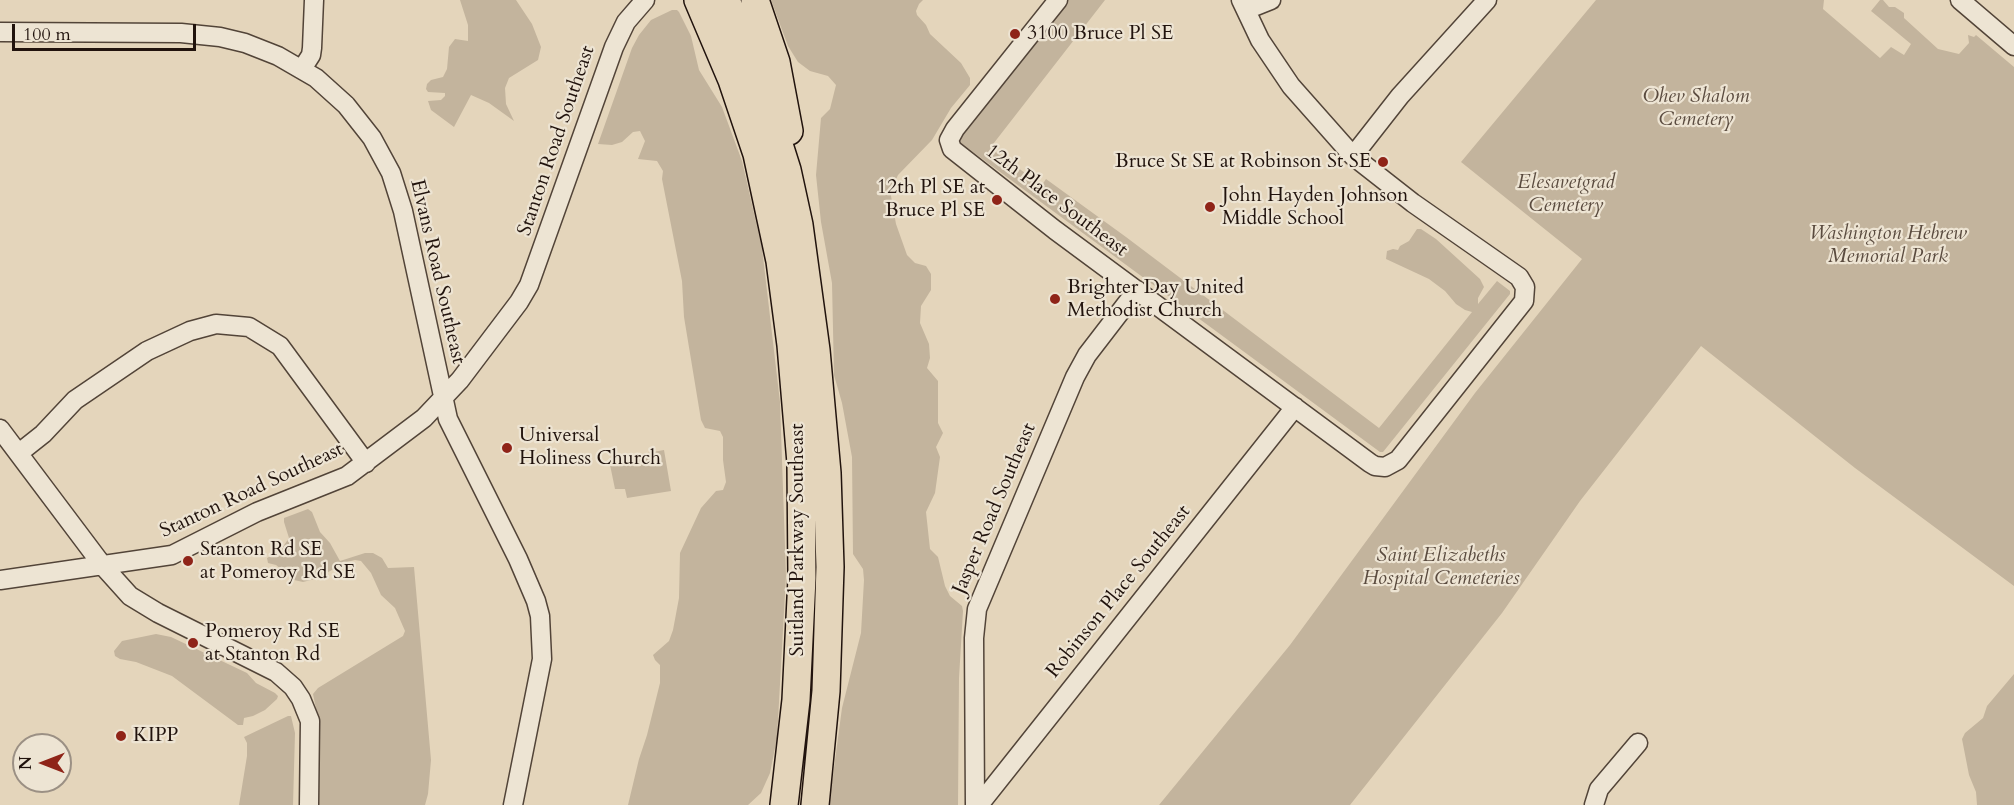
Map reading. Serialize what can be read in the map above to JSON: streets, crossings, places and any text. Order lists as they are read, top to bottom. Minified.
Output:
{"streets":{"highway":["Suitland Parkway Southeast"],"street":["Stanton Road Southeast","12th Place Southeast","Elvans Road Southeast","Jasper Road Southeast","Robinson Place Southeast"]},"crossings":[["Stanton Road Southeast","Elvans Road Southeast"],["12th Place Southeast","Jasper Road Southeast"],["12th Place Southeast","Robinson Place Southeast"],["Jasper Road Southeast","Robinson Place Southeast"]],"parks":["Ohev Shalom Cemetery","Elesavetgrad Cemetery","Washington Hebrew Memorial Park","Saint Elizabeths Hospital Cemeteries"],"places":["3100 Bruce Pl SE","Bruce St SE at Robinson St SE","12th Pl SE at Bruce Pl SE","John Hayden Johnson Middle School","Brighter Day United Methodist Church","Universal Holiness Church","Stanton Rd SE at Pomeroy Rd SE","Pomeroy Rd SE at Stanton Rd","KIPP"],"scale_bar":"100 m","north":"left"}
